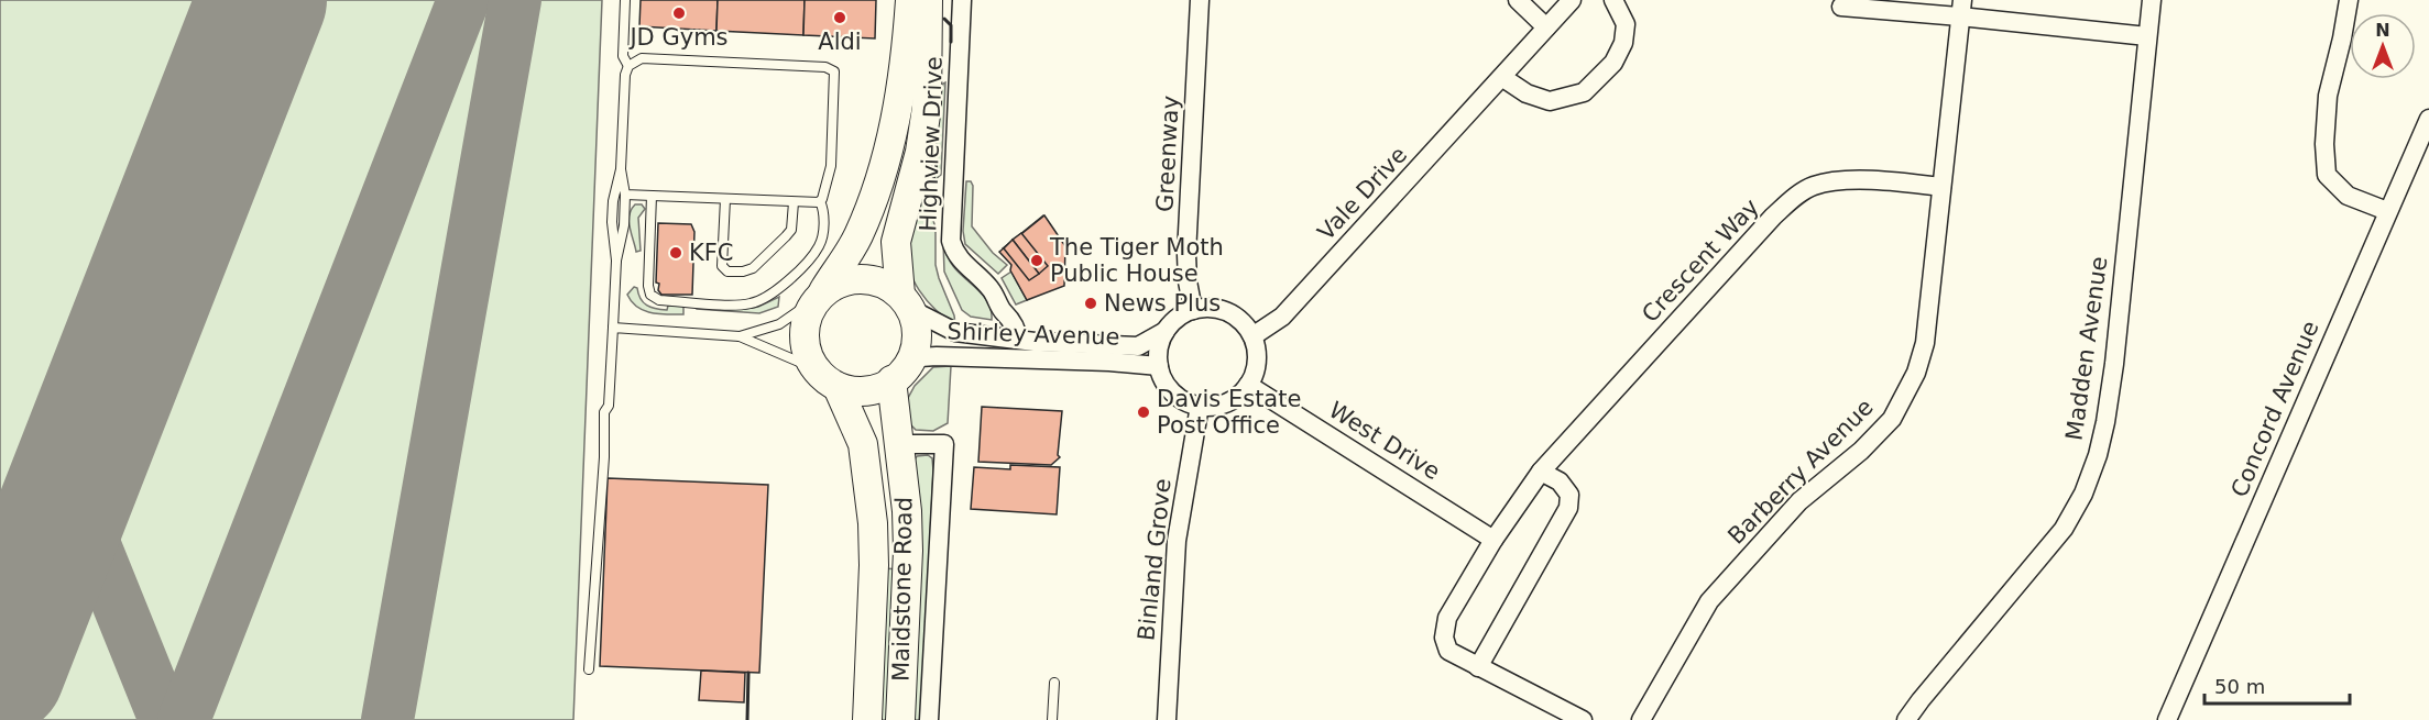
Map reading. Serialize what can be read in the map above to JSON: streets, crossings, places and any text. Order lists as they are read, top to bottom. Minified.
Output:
{"streets":{"main road":["Maidstone Road"],"street":["Highview Drive","Greenway","Vale Drive","Crescent Way","Shirley Avenue","Madden Avenue","Concord Avenue","West Drive","Barberry Avenue","Binland Grove"]},"crossings":[["Highview Drive","Shirley Avenue"],["Greenway","Vale Drive"],["Greenway","Shirley Avenue"],["Greenway","West Drive"],["Greenway","Binland Grove"],["Vale Drive","Shirley Avenue"],["Vale Drive","West Drive"],["Vale Drive","Binland Grove"],["Crescent Way","West Drive"],["Crescent Way","Barberry Avenue"],["Shirley Avenue","West Drive"],["Shirley Avenue","Binland Grove"],["Shirley Avenue","Maidstone Road"],["West Drive","Binland Grove"]],"places":["JD Gyms","Aldi","KFC","The Tiger Moth Public House","News Plus","Davis Estate Post Office"],"scale_bar":"50 m","north":"top"}
